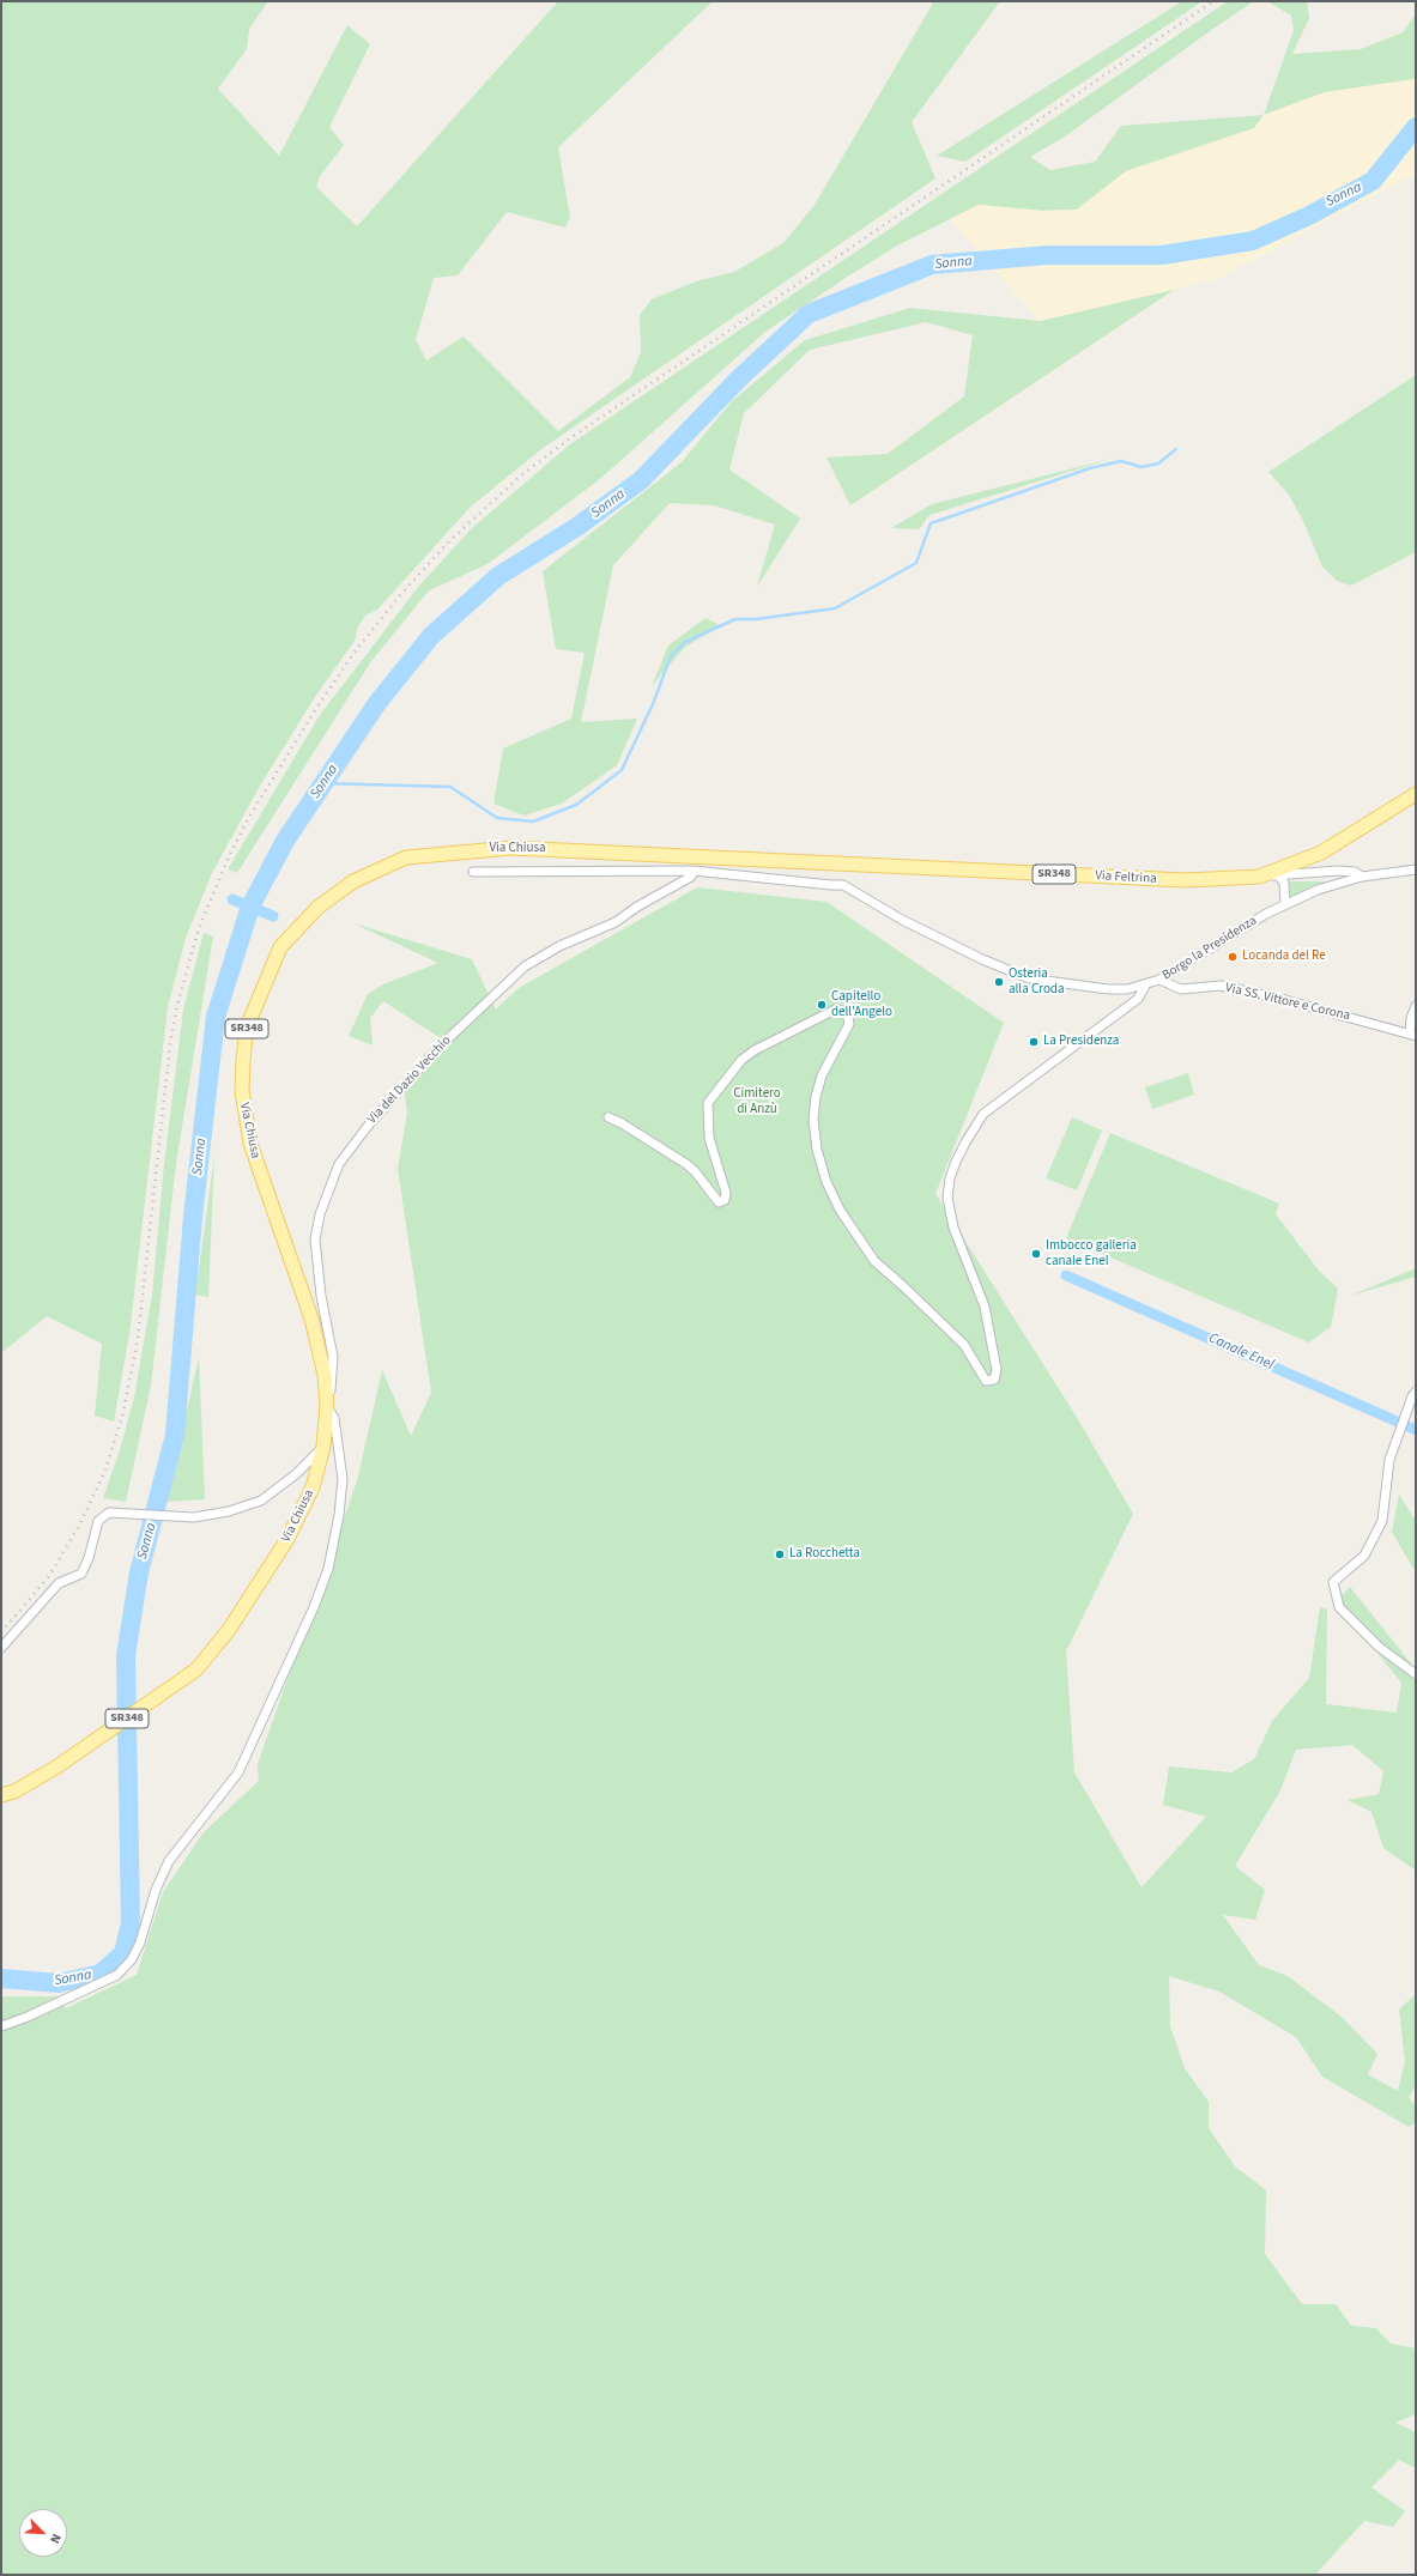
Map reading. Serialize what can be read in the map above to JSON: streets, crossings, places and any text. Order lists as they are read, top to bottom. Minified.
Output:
{"streets":{"main road":["Via Chiusa","SR348","Via Feltrina"],"street":["Borgo la Presidenza","Via SS. Vittore e Corona","Via del Dazio Vecchio"]},"crossings":[["Via Chiusa","Via Feltrina"],["Via Chiusa","Via del Dazio Vecchio"],["Via Feltrina","Borgo la Presidenza"],["Borgo la Presidenza","Via SS. Vittore e Corona"],["Borgo la Presidenza","Via del Dazio Vecchio"]],"water":["Sonna","Canale Enel"],"parks":["Cimitero di Anzù"],"places":["Locanda del Re","Osteria alla Croda","Capitello dell'Angelo","La Presidenza","Imbocco galleria canale Enel","La Rocchetta"],"north":"bottom right"}
